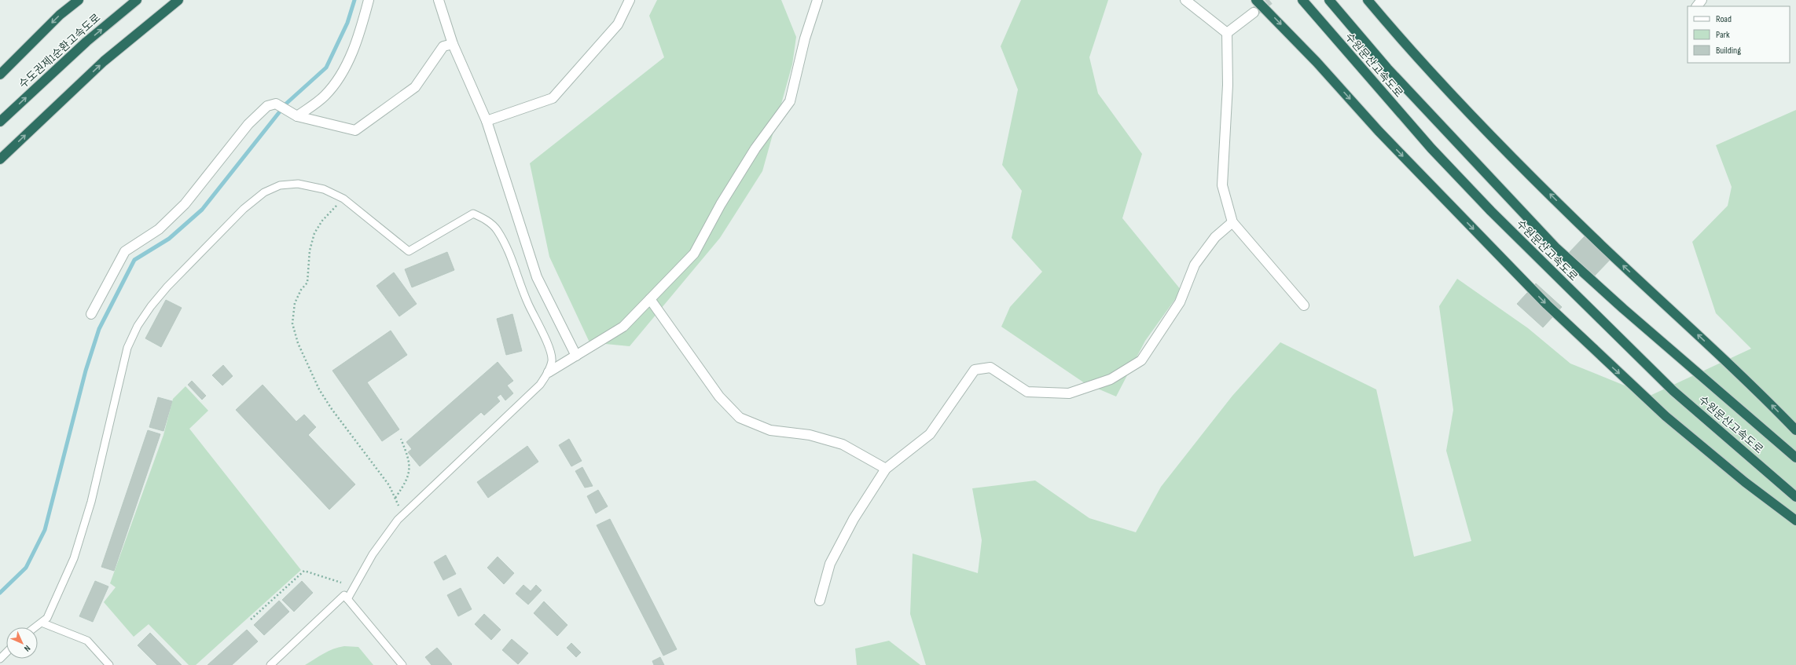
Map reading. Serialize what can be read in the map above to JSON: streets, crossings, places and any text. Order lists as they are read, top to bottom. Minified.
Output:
{"streets":{"highway":["수도권제1순환고속도로","수원문산고속도로"]},"legend":["Road","Park","Building"],"north":"bottom right"}
